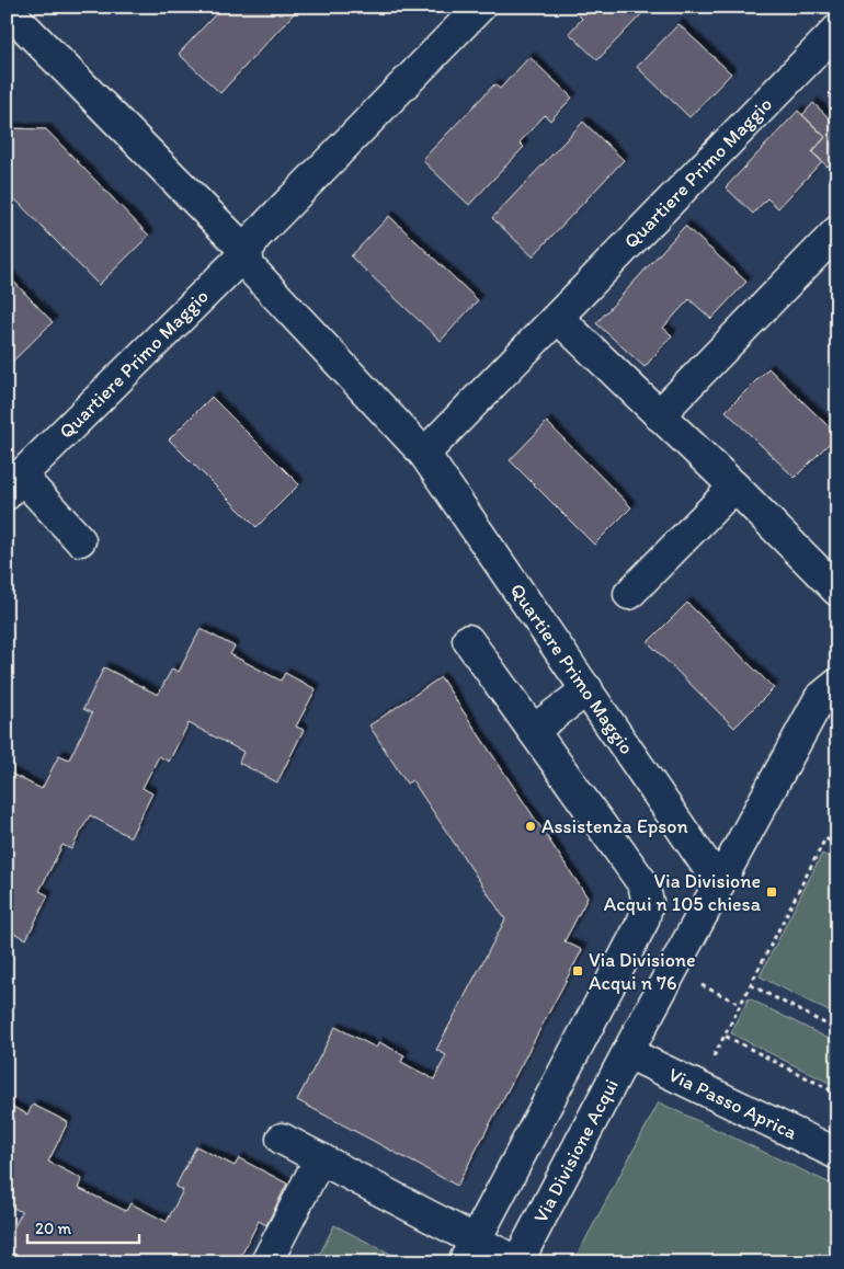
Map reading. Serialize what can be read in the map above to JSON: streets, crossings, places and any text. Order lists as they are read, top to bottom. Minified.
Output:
{"streets":{"street":["Quartiere Primo Maggio","Via Passo Aprica","Via Divisione Acqui"]},"crossings":[["Quartiere Primo Maggio","Via Divisione Acqui"],["Via Passo Aprica","Via Divisione Acqui"]],"places":{"other":["Assistenza Epson"],"transit":["Via Divisione Acqui n 105 chiesa","Via Divisione Acqui n 76"]},"scale_bar":"20 m"}
